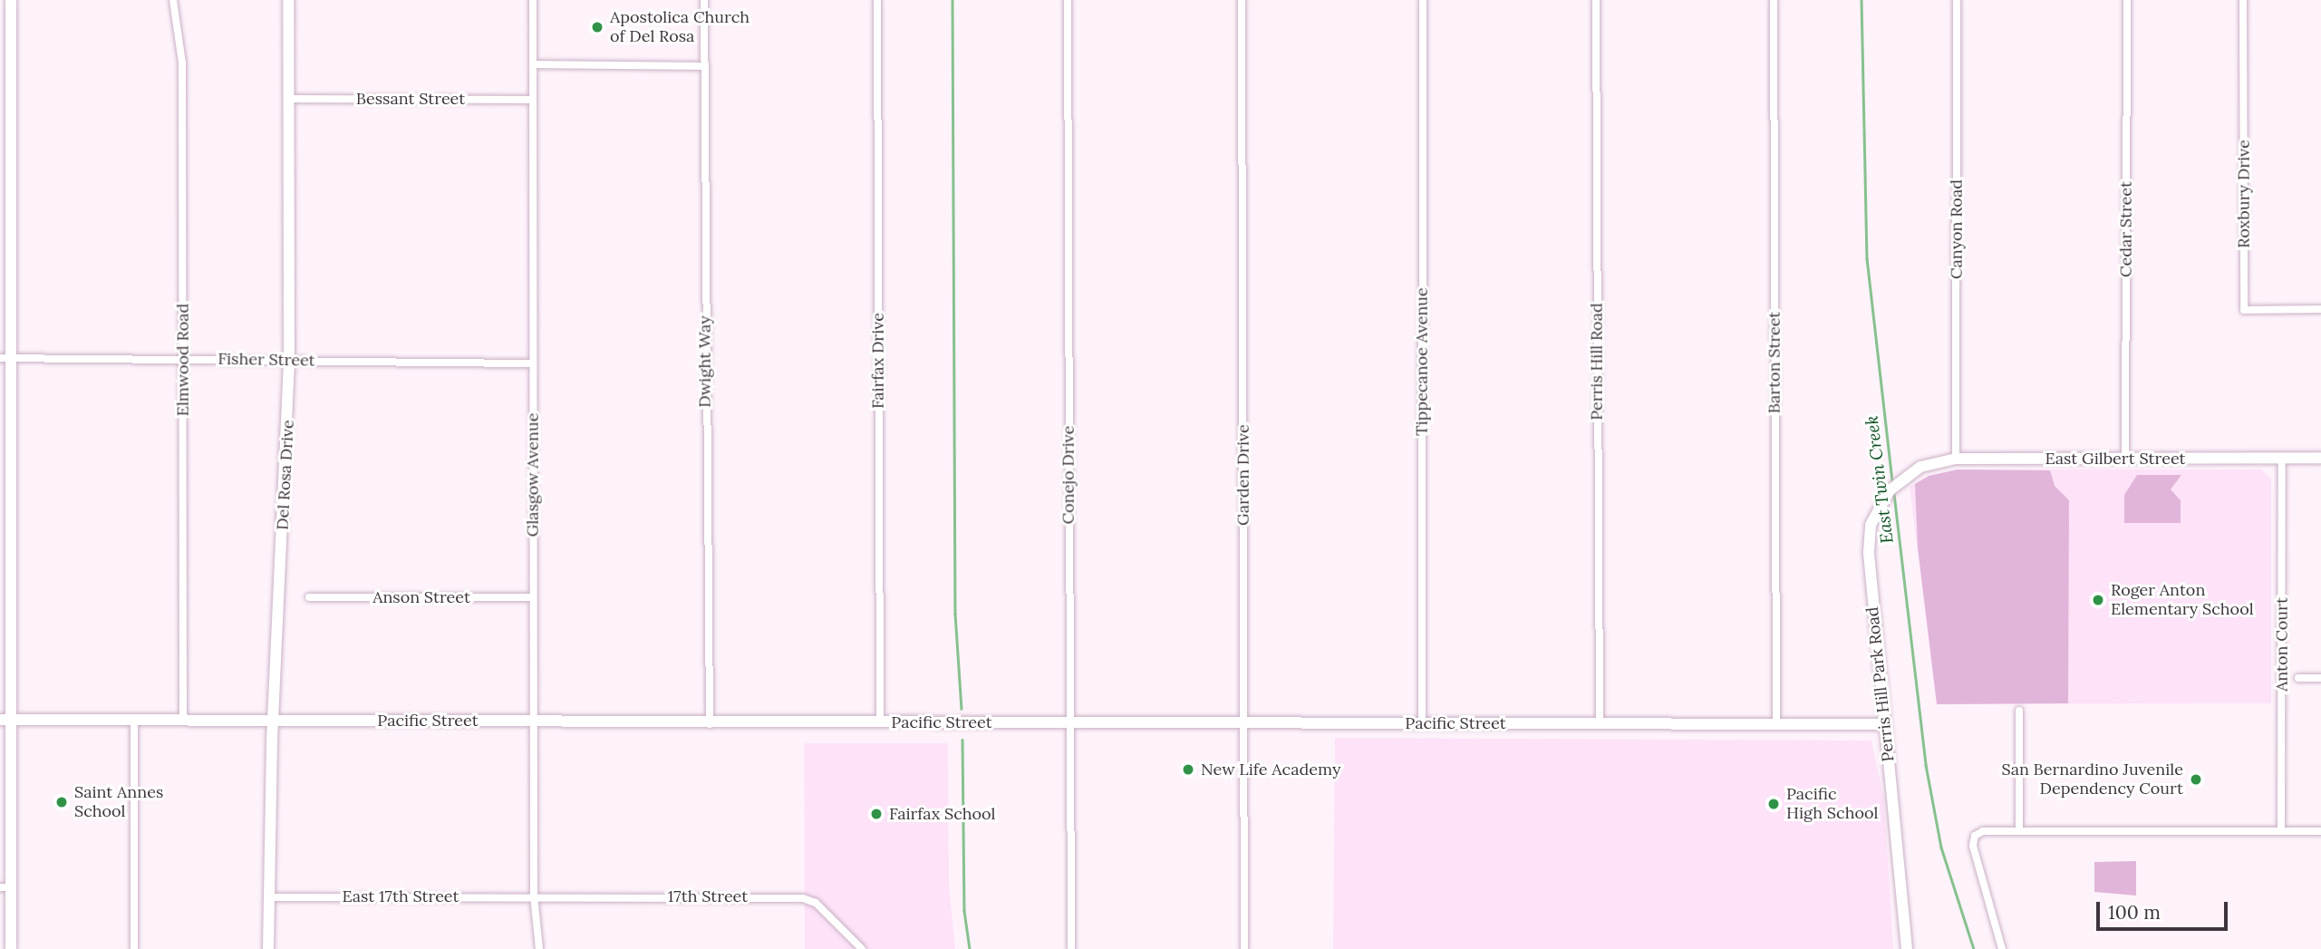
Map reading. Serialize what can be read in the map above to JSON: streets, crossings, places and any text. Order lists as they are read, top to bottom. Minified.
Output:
{"streets":{"street":["Bessant Street","Roxbury Drive","Canyon Road","Cedar Street","Elmwood Road","Fisher Street","Fairfax Drive","Dwight Way","Tippecanoe Avenue","Perris Hill Road","Barton Street","East Gilbert Street","Del Rosa Drive","Glasgow Avenue","Conejo Drive","Garden Drive","Anson Street","Anton Court","Perris Hill Park Road","Pacific Street","East 17th Street","17th Street"]},"crossings":[["Bessant Street","Del Rosa Drive"],["Bessant Street","Glasgow Avenue"],["Canyon Road","East Gilbert Street"],["Cedar Street","East Gilbert Street"],["Elmwood Road","Fisher Street"],["Elmwood Road","Pacific Street"],["Fisher Street","Del Rosa Drive"],["Fisher Street","Glasgow Avenue"],["Fairfax Drive","Pacific Street"],["Dwight Way","Pacific Street"],["Tippecanoe Avenue","Pacific Street"],["Perris Hill Road","Pacific Street"],["Barton Street","Pacific Street"],["East Gilbert Street","Anton Court"],["East Gilbert Street","Perris Hill Park Road"],["Del Rosa Drive","Pacific Street"],["Del Rosa Drive","East 17th Street"],["Glasgow Avenue","Anson Street"],["Glasgow Avenue","Pacific Street"],["Glasgow Avenue","East 17th Street"],["Glasgow Avenue","17th Street"],["Conejo Drive","Pacific Street"],["Garden Drive","Pacific Street"],["Perris Hill Park Road","Pacific Street"],["East 17th Street","17th Street"]],"water":["East Twin Creek"],"places":["Apostolica Church of Del Rosa","Roger Anton Elementary School","New Life Academy","San Bernardino Juvenile Dependency Court","Saint Annes School","Pacific High School","Fairfax School"],"scale_bar":"100 m"}
